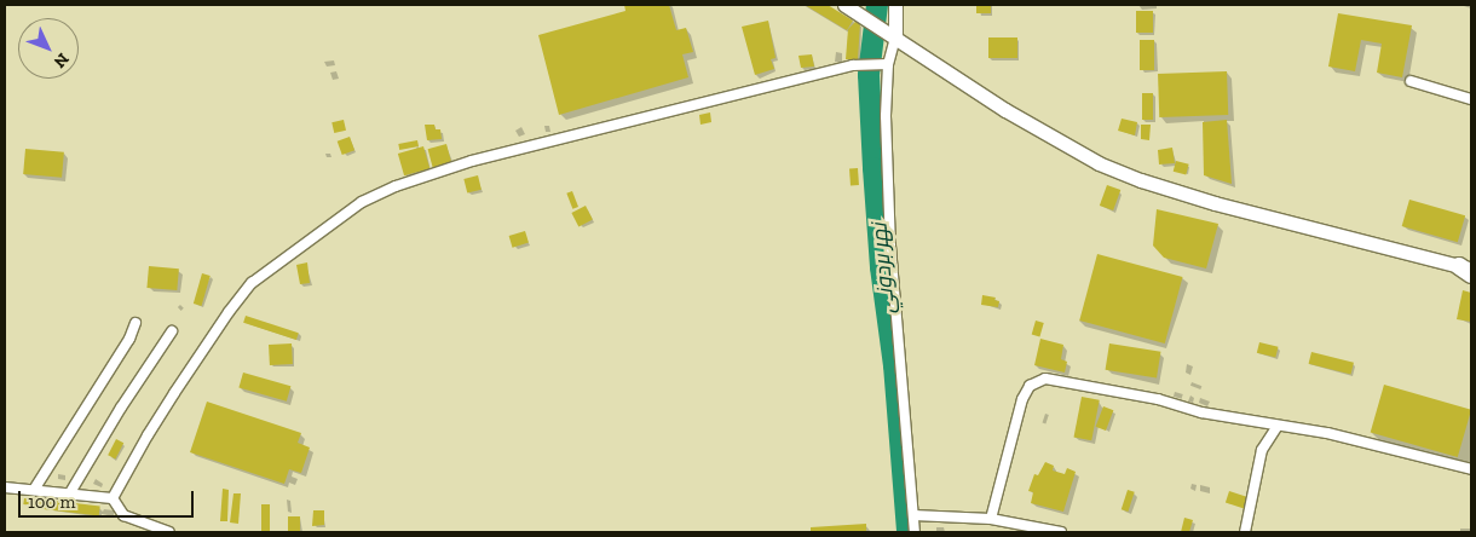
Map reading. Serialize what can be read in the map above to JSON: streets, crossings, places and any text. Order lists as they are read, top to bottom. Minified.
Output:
{"water":["نهر بردوني"],"scale_bar":"100 m","north":"bottom right"}
